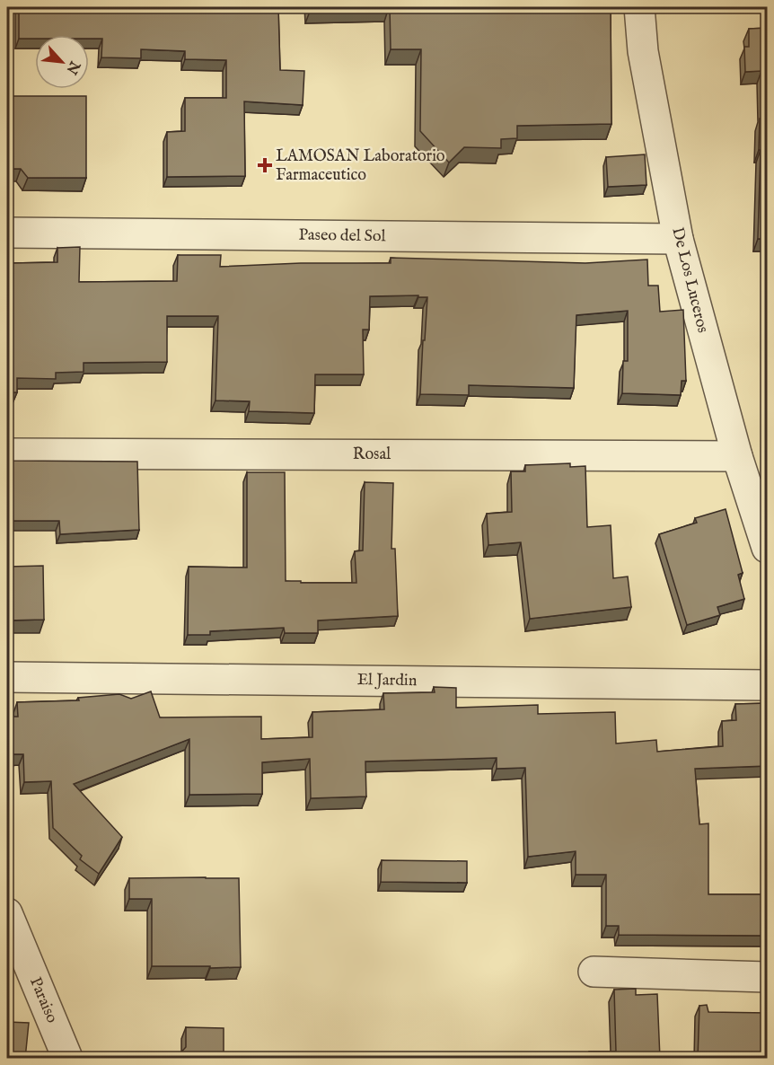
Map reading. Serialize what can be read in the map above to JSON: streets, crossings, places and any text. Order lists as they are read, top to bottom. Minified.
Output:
{"streets":{"street":["Paseo del Sol","De Los Luceros","Rosal","El Jardin","Paraiso"]},"crossings":[["Paseo del Sol","De Los Luceros"],["De Los Luceros","Rosal"]],"places":{"health":["LAMOSAN Laboratorio Farmaceutico"]},"north":"bottom right"}
